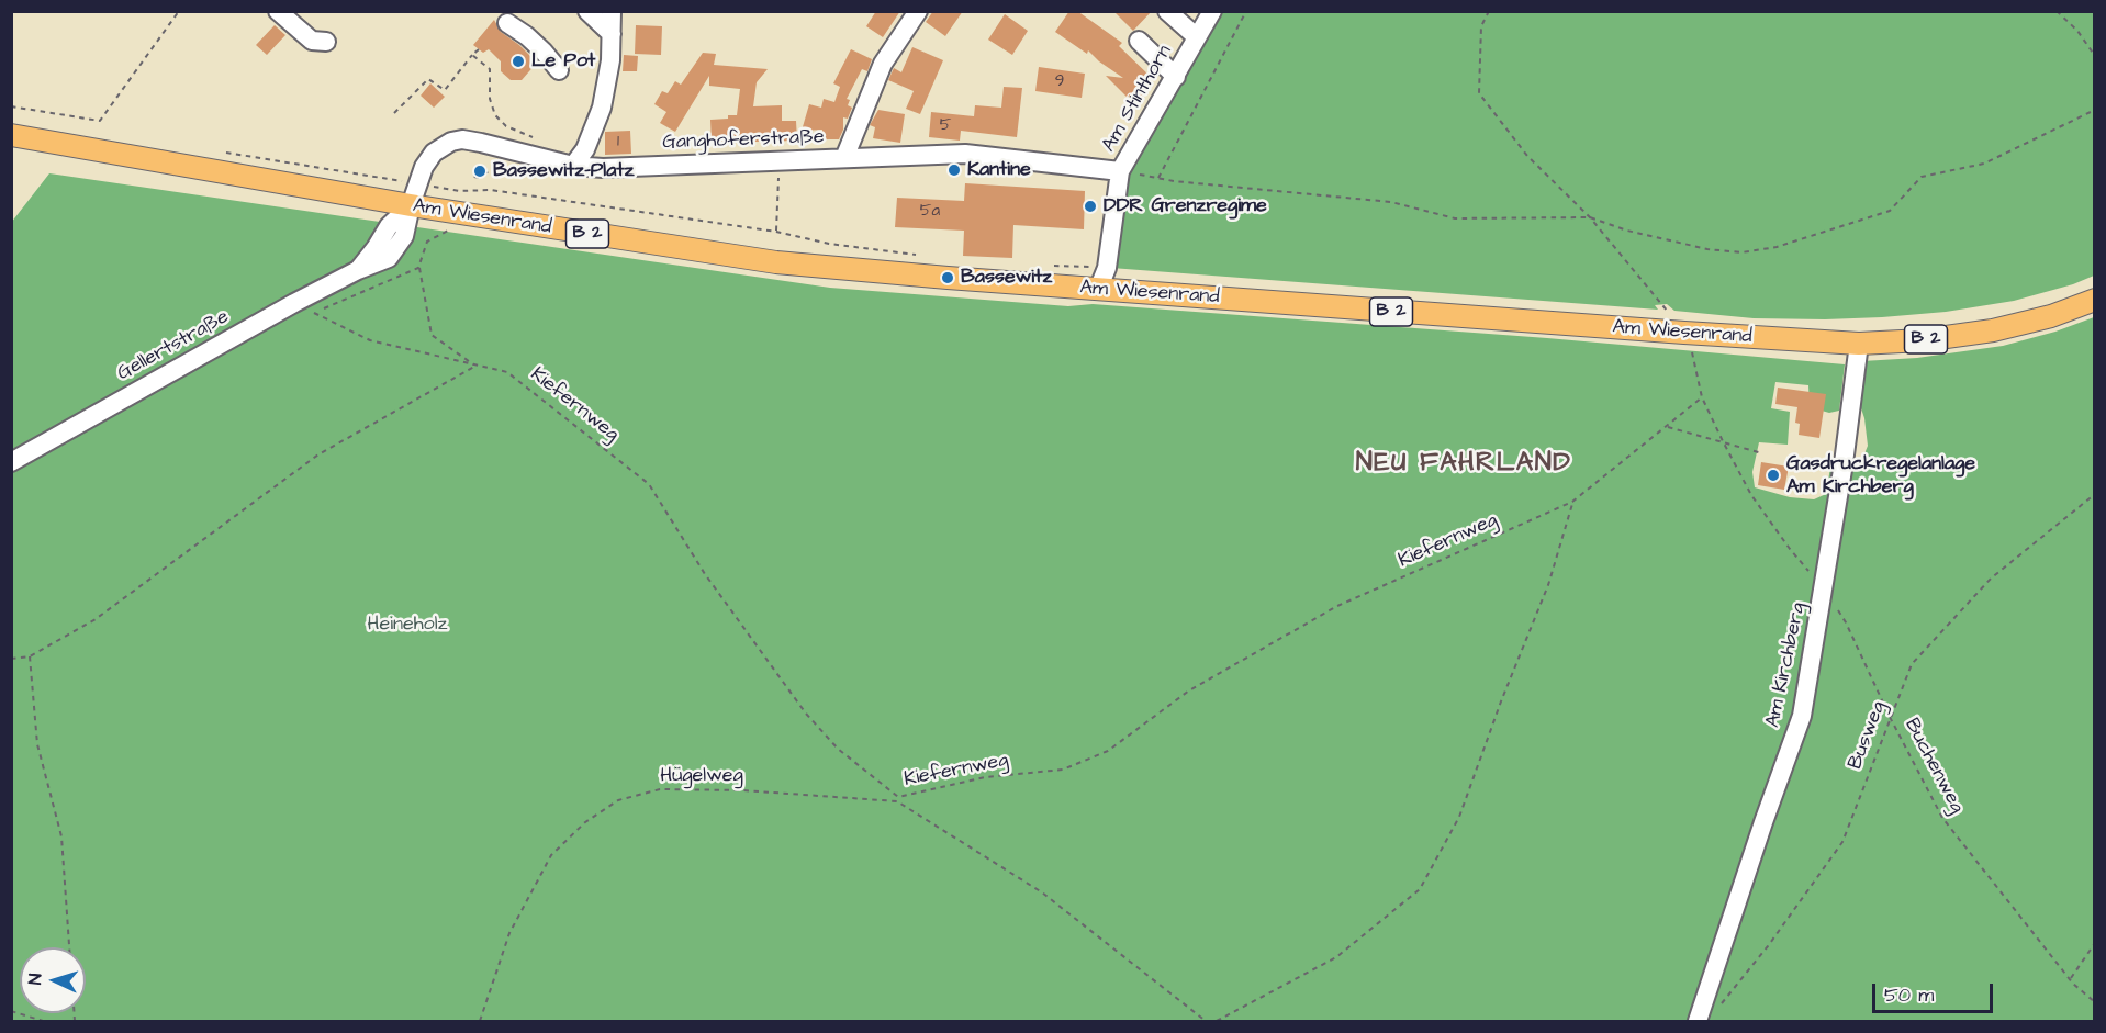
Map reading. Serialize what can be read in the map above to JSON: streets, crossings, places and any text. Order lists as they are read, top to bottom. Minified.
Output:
{"streets":{"main road":["Am Wiesenrand","B 2"],"street":["Am Stinthorn","Ganghoferstraße","Gellertstraße","Am Kirchberg"],"path":["Kiefernweg","Busweg","Buchenweg","Hügelweg"]},"crossings":[["Am Stinthorn","Ganghoferstraße"],["Am Stinthorn","Am Wiesenrand"],["Ganghoferstraße","Am Wiesenrand"],["Ganghoferstraße","Gellertstraße"],["Am Wiesenrand","Gellertstraße"],["Am Wiesenrand","Am Kirchberg"],["Am Wiesenrand","Buchenweg"],["Kiefernweg","Buchenweg"],["Am Kirchberg","Buchenweg"],["Busweg","Buchenweg"]],"districts":["NEU FAHRLAND"],"parks":["Heineholz"],"places":["Le Pot","Kantine","Bassewitz-Platz","DDR Grenzregime","Bassewitz","Gasdruckregelanlage Am Kirchberg"],"house_numbers":["9","5","1","5a"],"scale_bar":"50 m","north":"left"}
